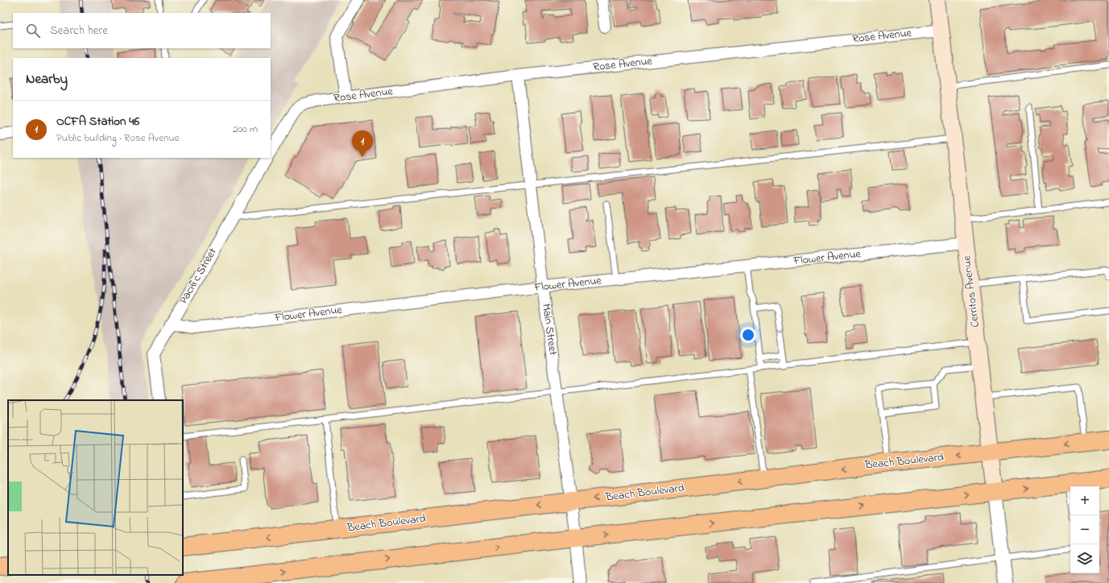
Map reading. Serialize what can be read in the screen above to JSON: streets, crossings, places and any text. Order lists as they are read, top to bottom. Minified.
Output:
{"streets":{"main road":["Cerritos Avenue","Beach Boulevard"],"street":["Rose Avenue","Flower Avenue","Pacific Street","Main Street"]},"crossings":[["Rose Avenue","Cerritos Avenue"],["Rose Avenue","Main Street"],["Flower Avenue","Pacific Street"],["Flower Avenue","Cerritos Avenue"],["Flower Avenue","Main Street"],["Cerritos Avenue","Beach Boulevard"],["Main Street","Beach Boulevard"]],"page":{"search":"Search here","heading":"Nearby","list":[{"mark":"1","name":"OCFA Station 46","note":"Public building · Rose Avenue","value":"200 m"}],"pins":"1","map_buttons":["+","−"]}}
